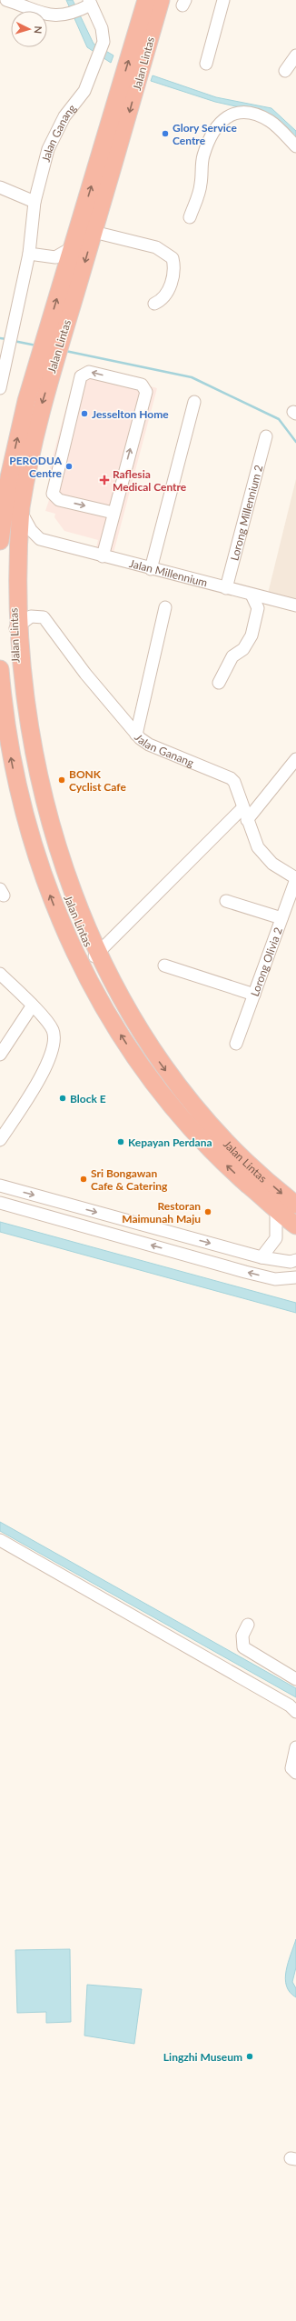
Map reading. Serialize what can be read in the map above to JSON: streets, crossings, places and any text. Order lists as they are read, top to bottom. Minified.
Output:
{"streets":{"highway":["Jalan Lintas"],"street":["Jalan Ganang","Lorong Millennium 2","Jalan Millennium","Lorong Olivia 2"]},"crossings":[["Jalan Lintas","Jalan Ganang"],["Jalan Ganang","Lorong Olivia 2"],["Lorong Millennium 2","Jalan Millennium"]],"places":{"other":["Glory Service Centre","Jesselton Home","PERODUA Centre","BONK Cyclist Cafe","Block E","Kepayan Perdana","Sri Bongawan Cafe & Catering","Restoran Maimunah Maju","Lingzhi Museum"],"health":["Raflesia Medical Centre"]},"north":"right"}
